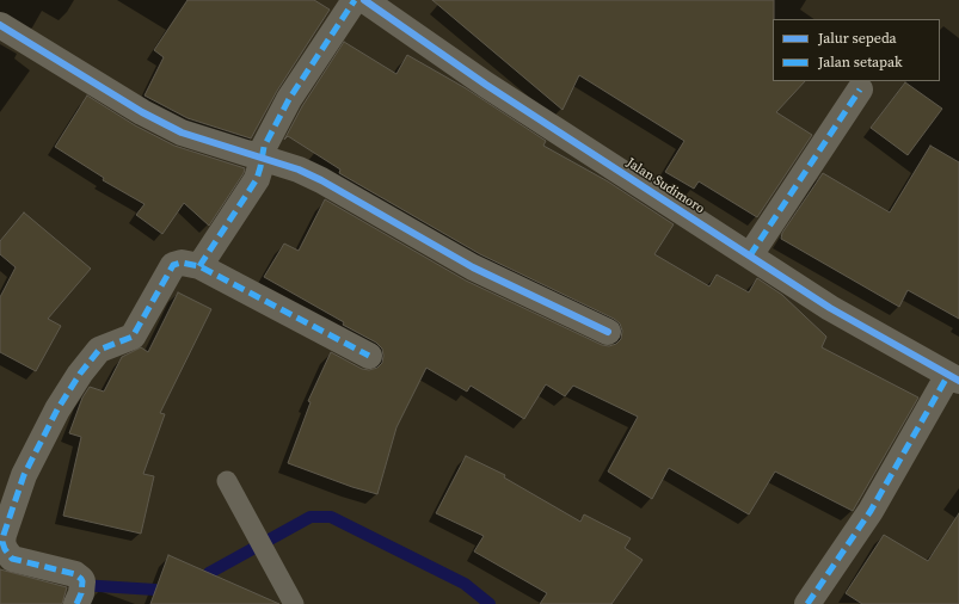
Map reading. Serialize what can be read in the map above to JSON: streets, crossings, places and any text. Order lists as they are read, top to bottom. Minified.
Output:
{"streets":{"street":["Jalan Sudimoro"]},"legend":["Jalur sepeda","Jalan setapak"]}
